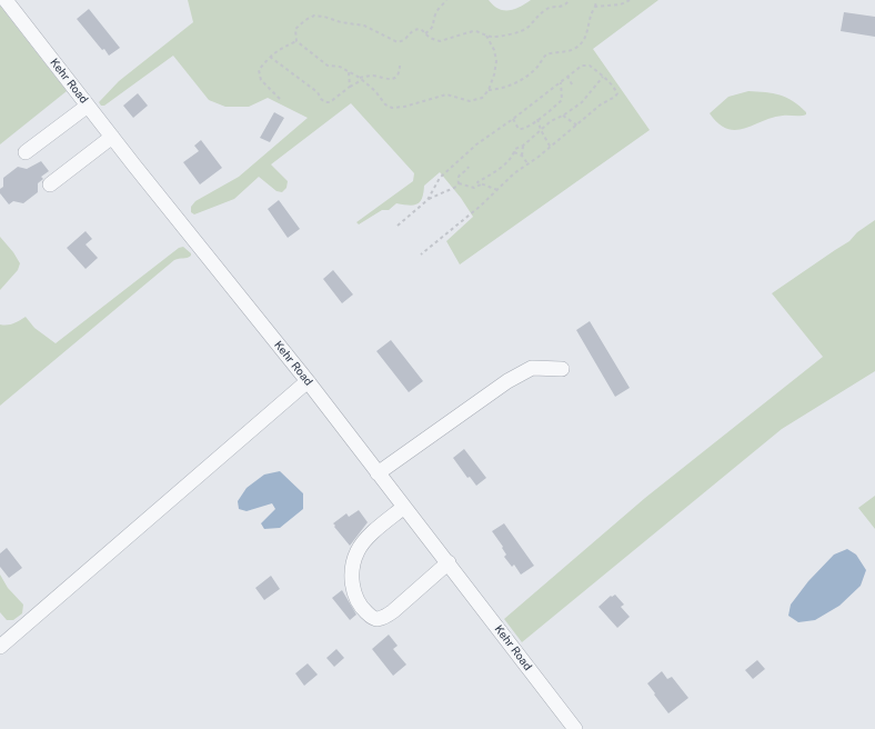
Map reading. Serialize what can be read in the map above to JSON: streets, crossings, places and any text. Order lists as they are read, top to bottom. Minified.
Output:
{"streets":{"street":["Kehr Road"]}}
